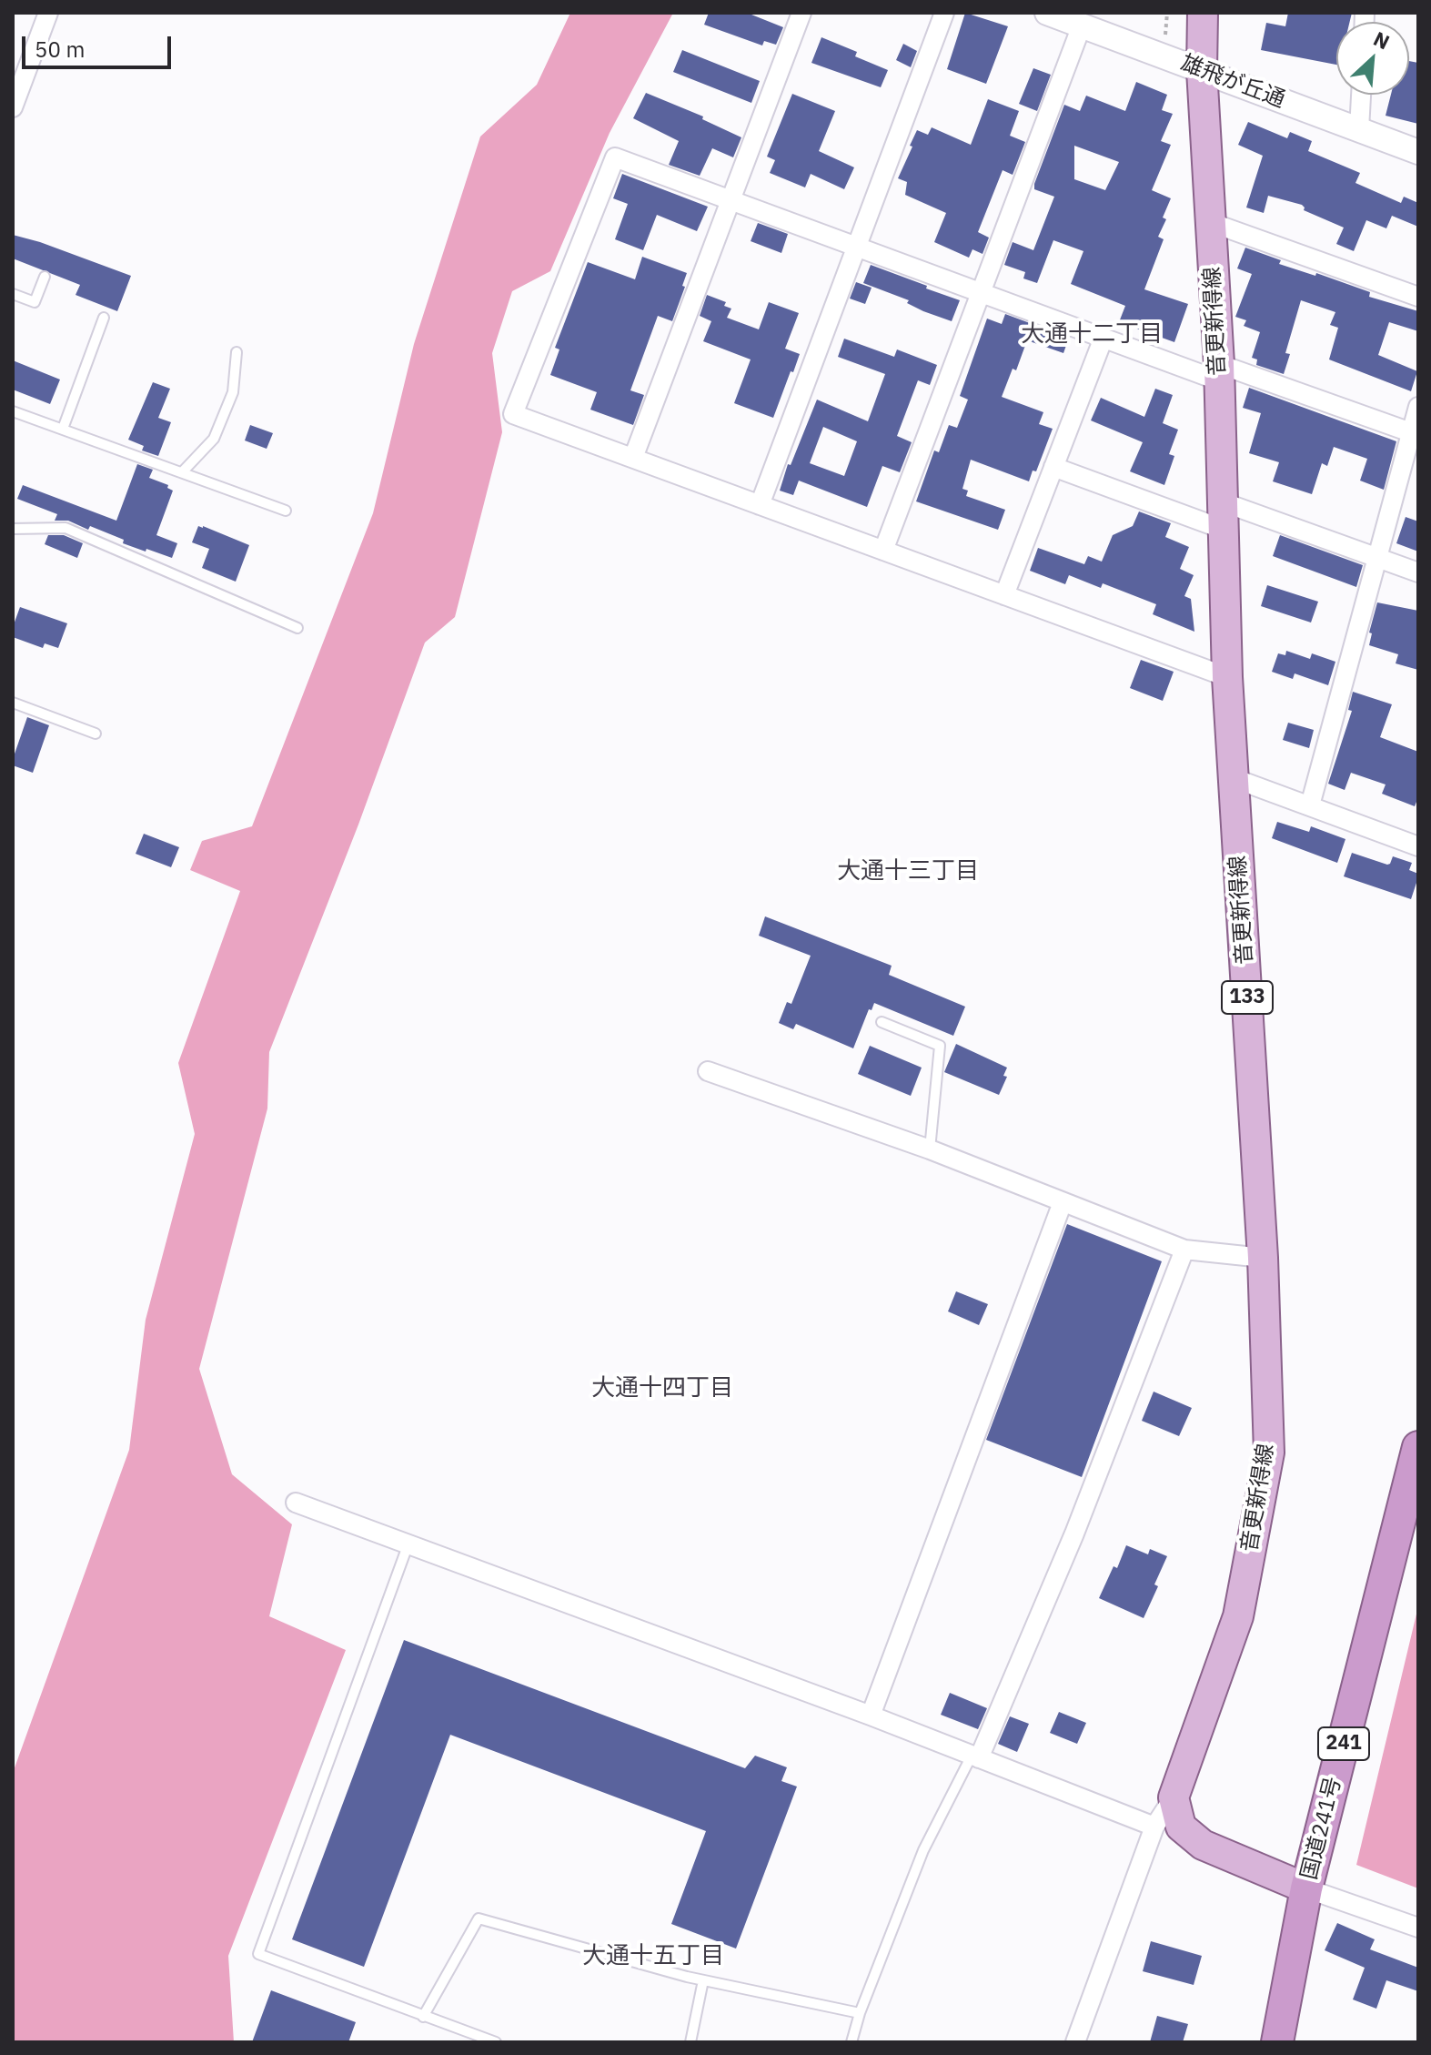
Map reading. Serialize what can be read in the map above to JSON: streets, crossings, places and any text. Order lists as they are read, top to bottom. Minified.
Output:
{"streets":{"highway":["241","国道241号"],"main road":["音更新得線","133"],"street":["雄飛が丘通"]},"crossings":[["雄飛が丘通","音更新得線"]],"districts":["大通十二丁目","大通十三丁目","大通十四丁目","大通十五丁目"],"scale_bar":"50 m","north":"top right"}
